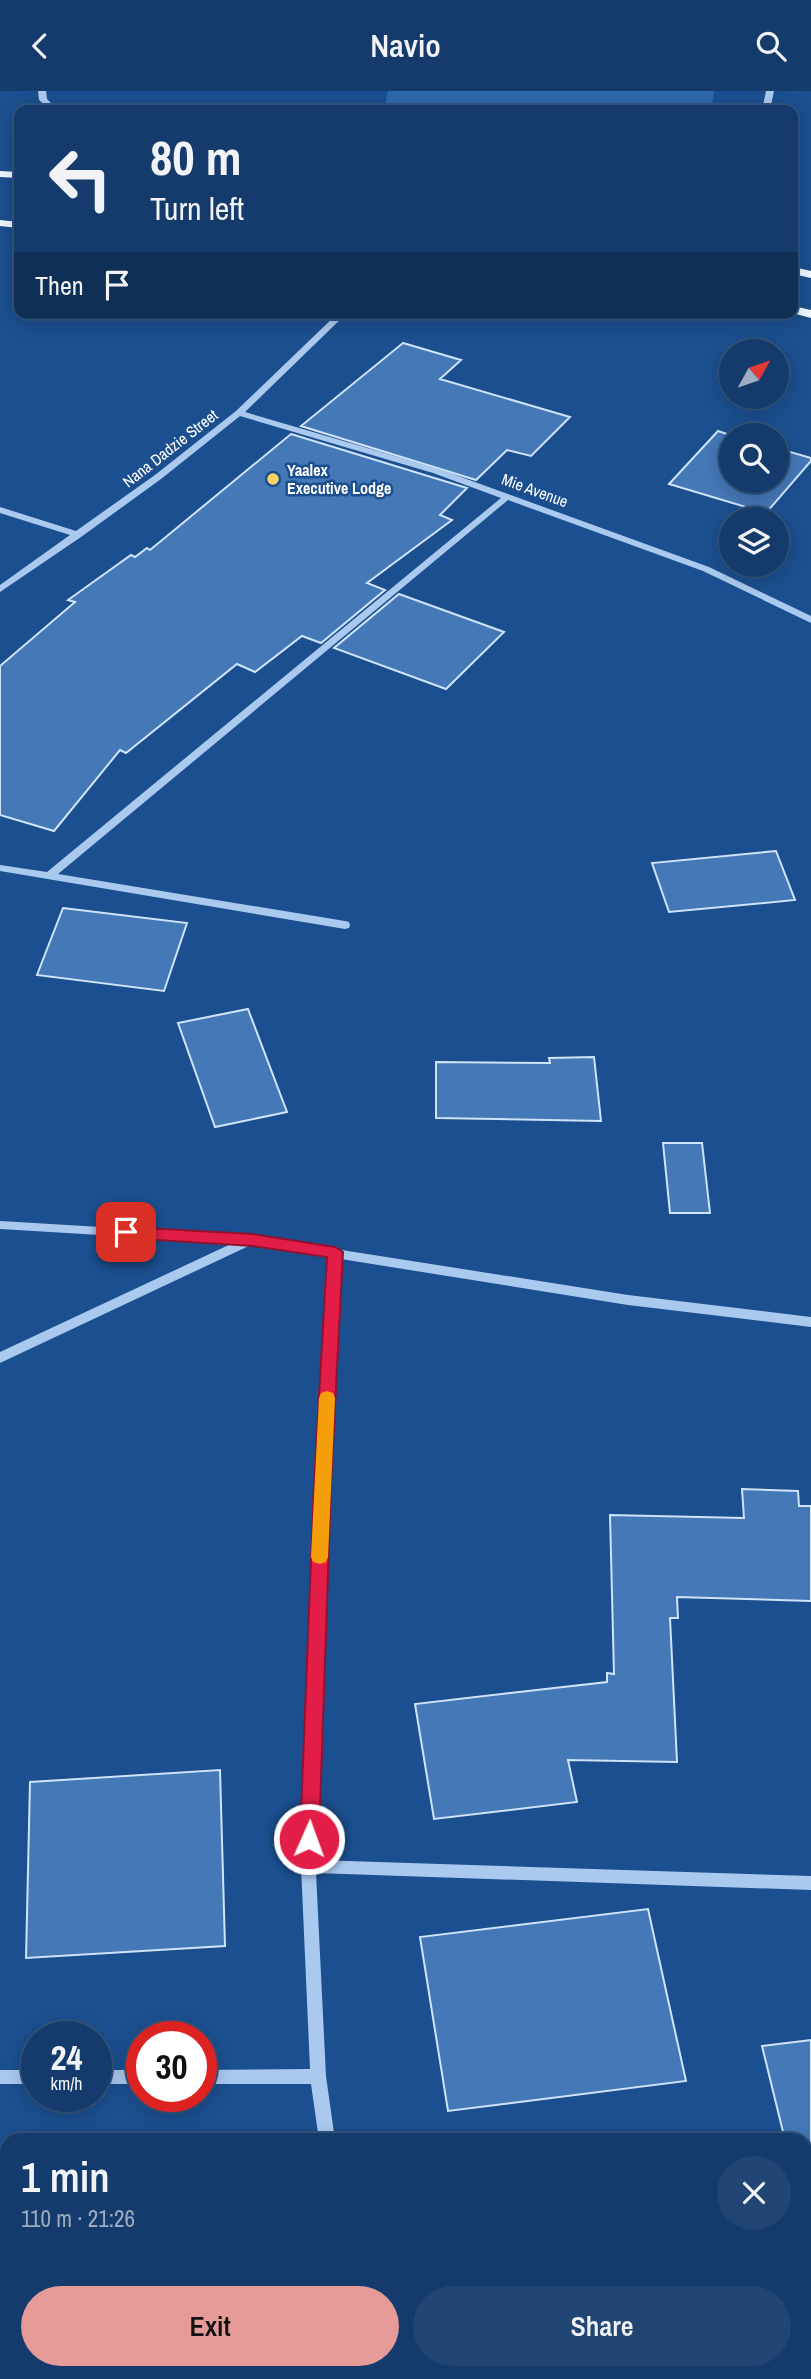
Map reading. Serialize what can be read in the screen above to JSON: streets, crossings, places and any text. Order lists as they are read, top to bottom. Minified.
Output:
{"streets":{"street":["Nana Dadzie Street","Mie Avenue"]},"crossings":[["Nana Dadzie Street","Mie Avenue"]],"places":["Yaalex Executive Lodge"],"north":"top right","page":{"header":"Navio","turn":["80 m","Turn left"],"then":"Then","speed":"24 km/h","limit":"30","heading":["1 min","110 m · 21:26"],"buttons":["Exit","Share"]}}
